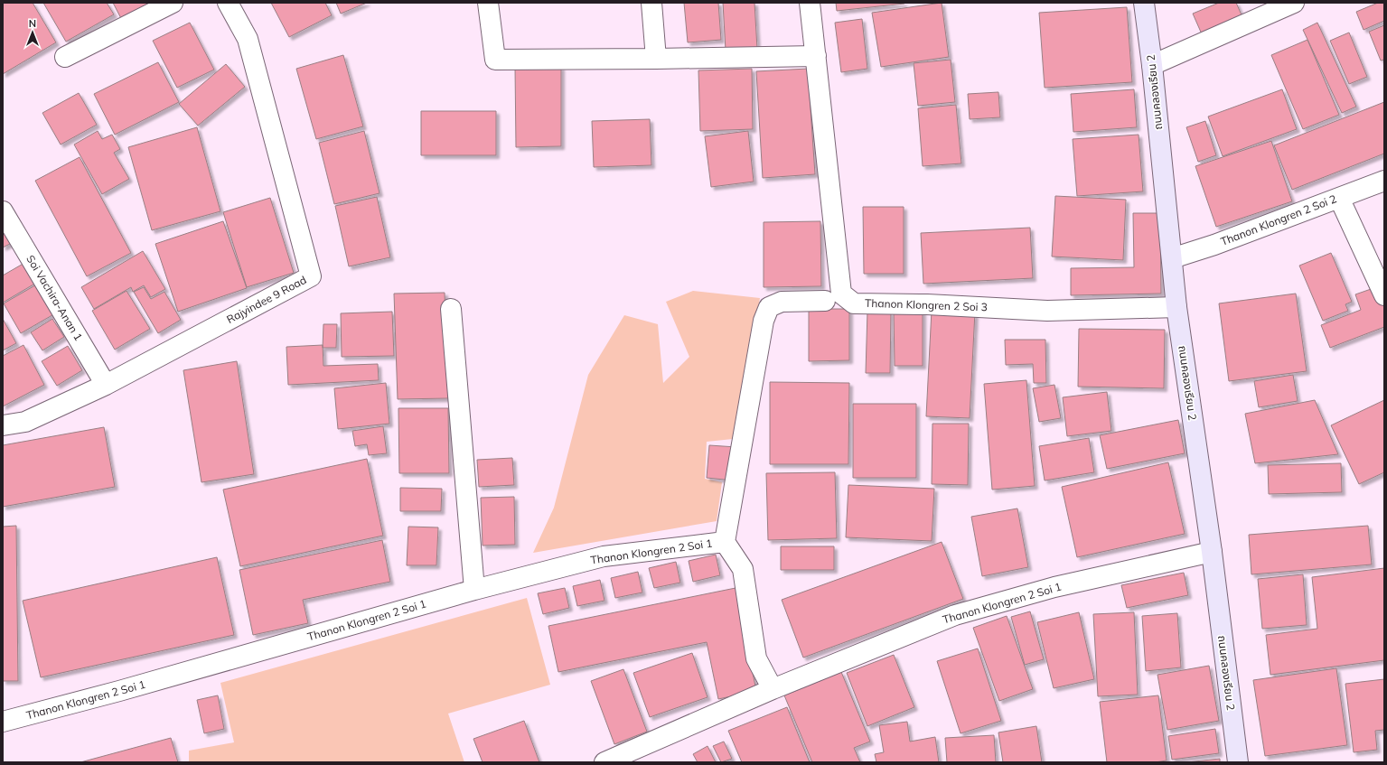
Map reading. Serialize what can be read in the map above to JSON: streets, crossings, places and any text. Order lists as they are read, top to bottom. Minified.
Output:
{"streets":{"street":["ถนนคลองเรียน 2","Thanon Klongren 2 Soi 2","Soi Vachira-Anan 1","Rajyindee 9 Road","Thanon Klongren 2 Soi 3","Thanon Klongren 2 Soi 1"]},"crossings":[["ถนนคลองเรียน 2","Thanon Klongren 2 Soi 2"],["ถนนคลองเรียน 2","Thanon Klongren 2 Soi 3"],["ถนนคลองเรียน 2","Thanon Klongren 2 Soi 1"],["Soi Vachira-Anan 1","Rajyindee 9 Road"]],"north":"top"}
